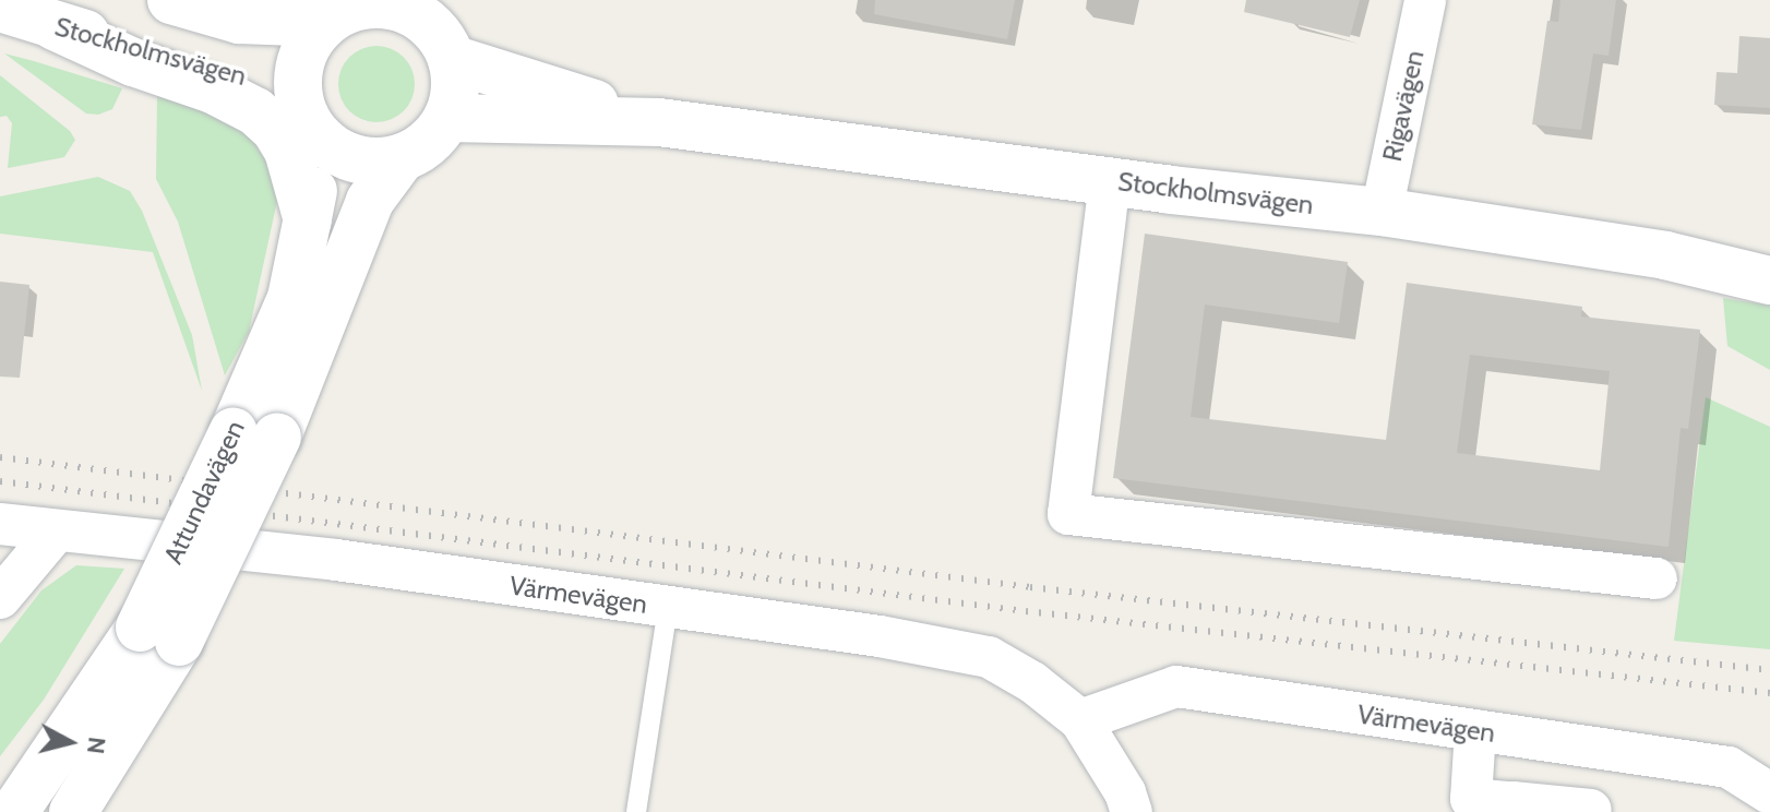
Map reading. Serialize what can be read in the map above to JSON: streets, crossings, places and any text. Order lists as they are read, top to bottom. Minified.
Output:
{"streets":{"main road":["Stockholmsvägen","Attundavägen"],"street":["Rigavägen","Värmevägen"]},"crossings":[["Stockholmsvägen","Rigavägen"],["Stockholmsvägen","Attundavägen"]],"north":"right"}
